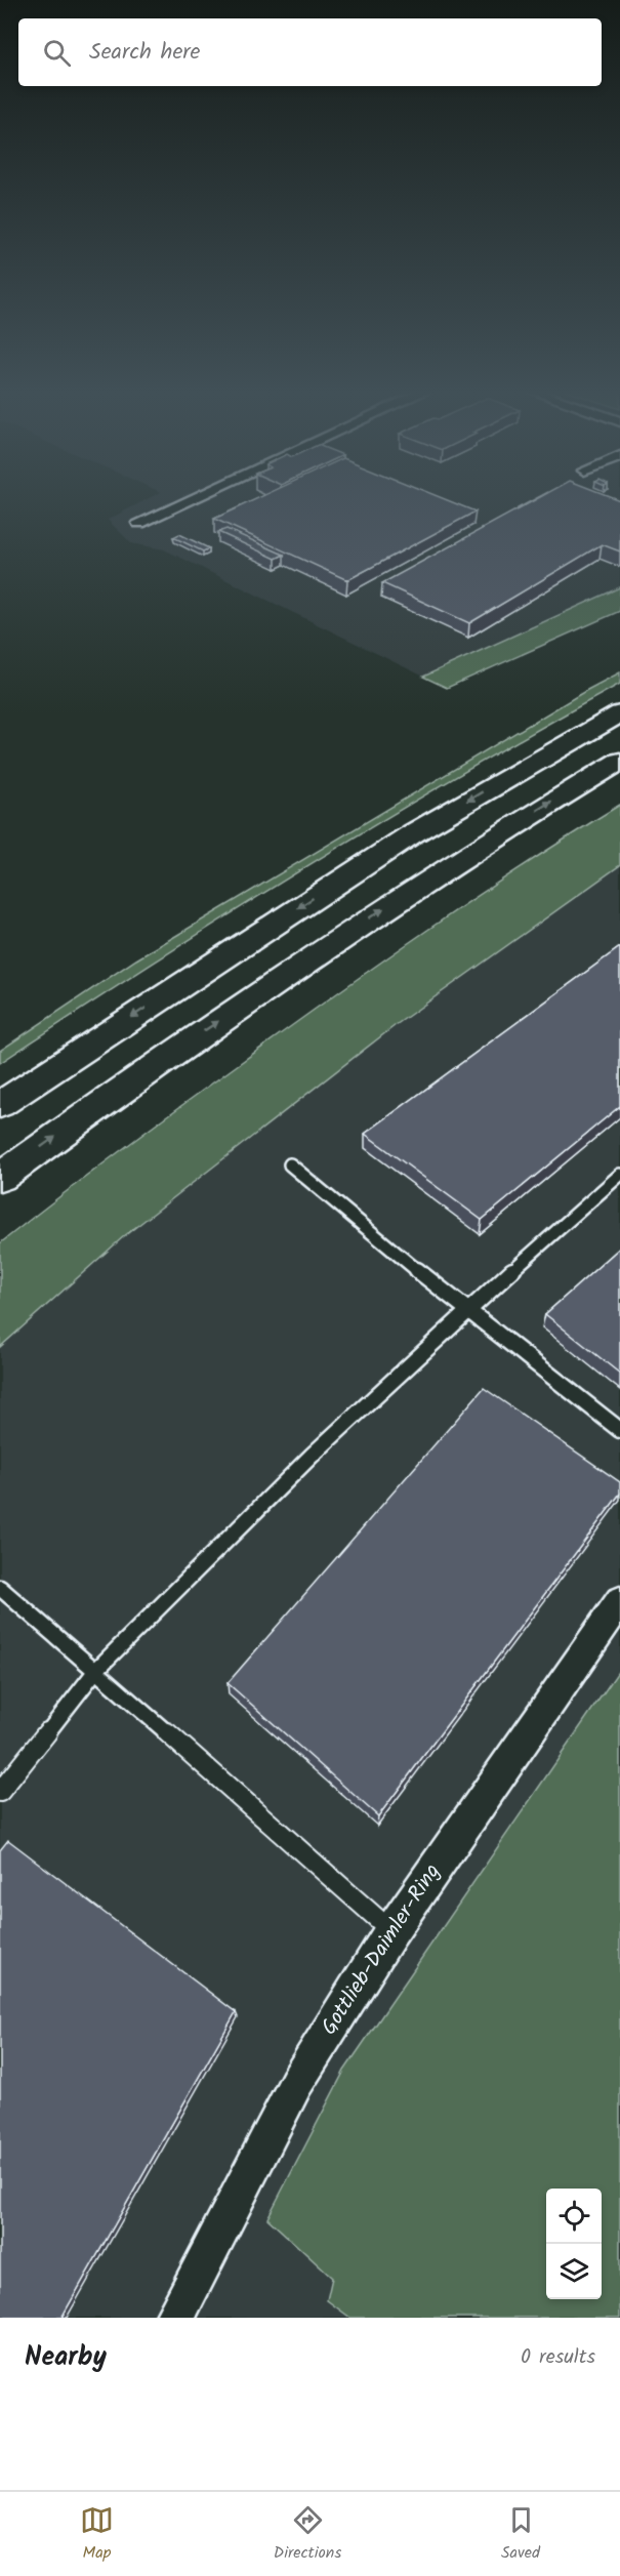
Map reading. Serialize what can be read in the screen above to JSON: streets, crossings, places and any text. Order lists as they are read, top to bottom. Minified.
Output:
{"streets":{"street":["Gottlieb-Daimler-Ring"]},"page":{"search":"Search here","heading":["Nearby","0 results"],"nav":["Map","Directions","Saved"]}}
